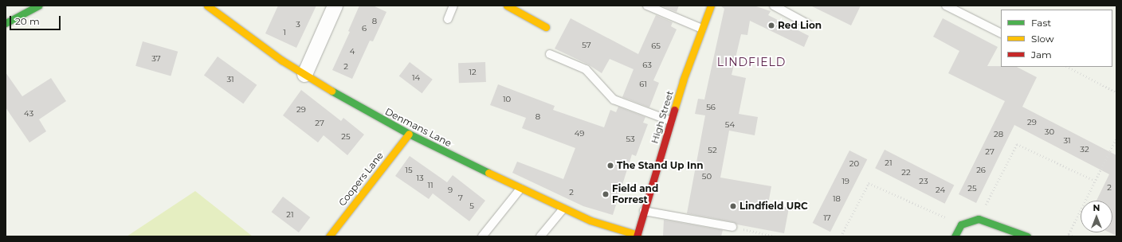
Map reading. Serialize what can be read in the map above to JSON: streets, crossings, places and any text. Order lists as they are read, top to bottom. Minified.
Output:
{"streets":{"street":["High Street","Denmans Lane","Coopers Lane"]},"crossings":[["High Street","Denmans Lane"],["Denmans Lane","Coopers Lane"]],"districts":["LINDFIELD"],"places":["Red Lion","The Stand Up Inn","Field and Forrest","Lindfield URC"],"house_numbers":["8","3","6","1","57","65","4","37","63","2","12","14","31","61","10","56","29","43","8","29","27","54","30","49","28","25","53","31","32","52","27","21","20","15","26","22","50","13","19","23","11","2","25","9","24","2","7","18","5","21","17"],"legend":["Fast","Slow","Jam"],"scale_bar":"20 m","north":"top"}
